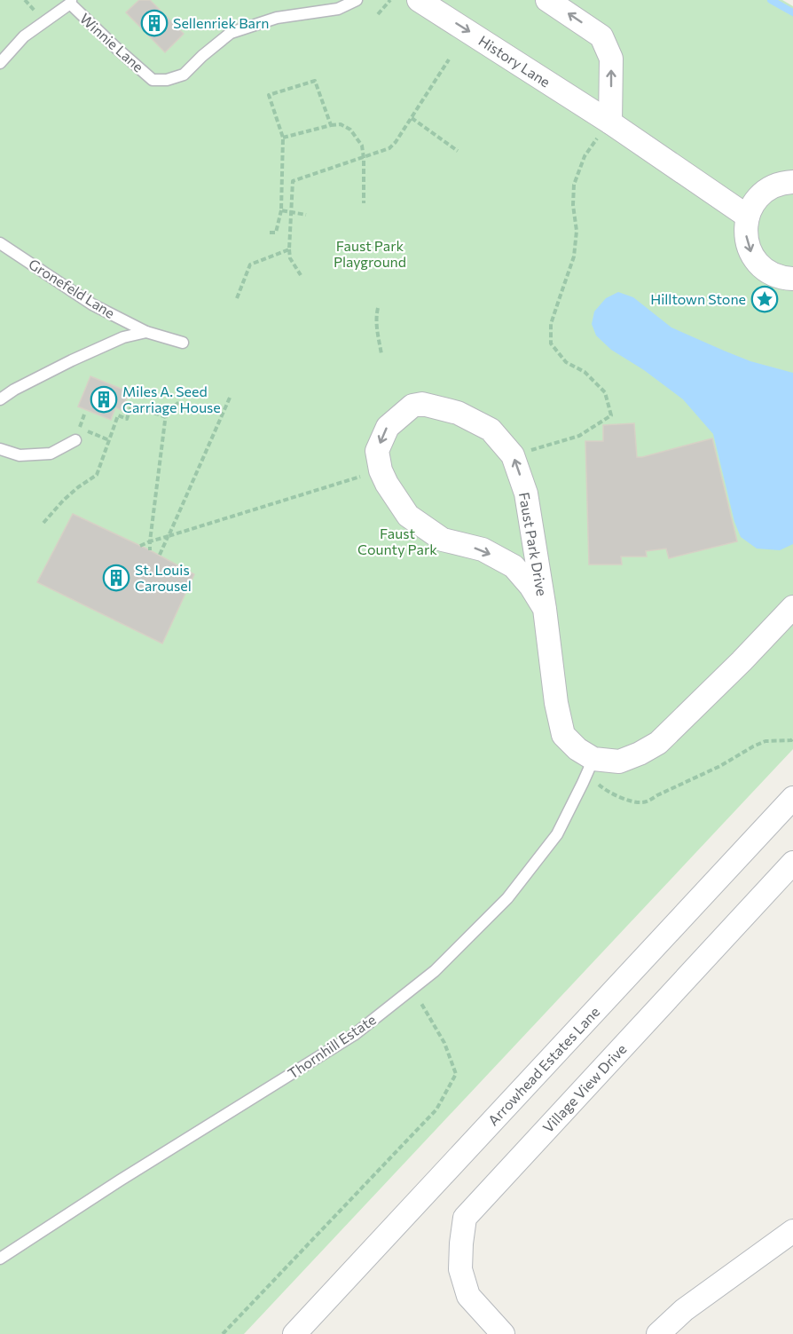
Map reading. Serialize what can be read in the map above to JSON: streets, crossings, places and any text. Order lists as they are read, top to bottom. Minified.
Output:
{"streets":{"street":["History Lane","Faust Park Drive","Arrowhead Estates Lane","Village View Drive"],"lane":["Winnie Lane","Gronefeld Lane","Thornhill Estate"]},"crossings":[["Faust Park Drive","Thornhill Estate"]],"one_way":["History Lane"],"parks":["Faust Park Playground","Faust County Park"],"places":{"building":["Sellenriek Barn","Miles A. Seed Carriage House","St. Louis Carousel"],"place":["Hilltown Stone"]}}
